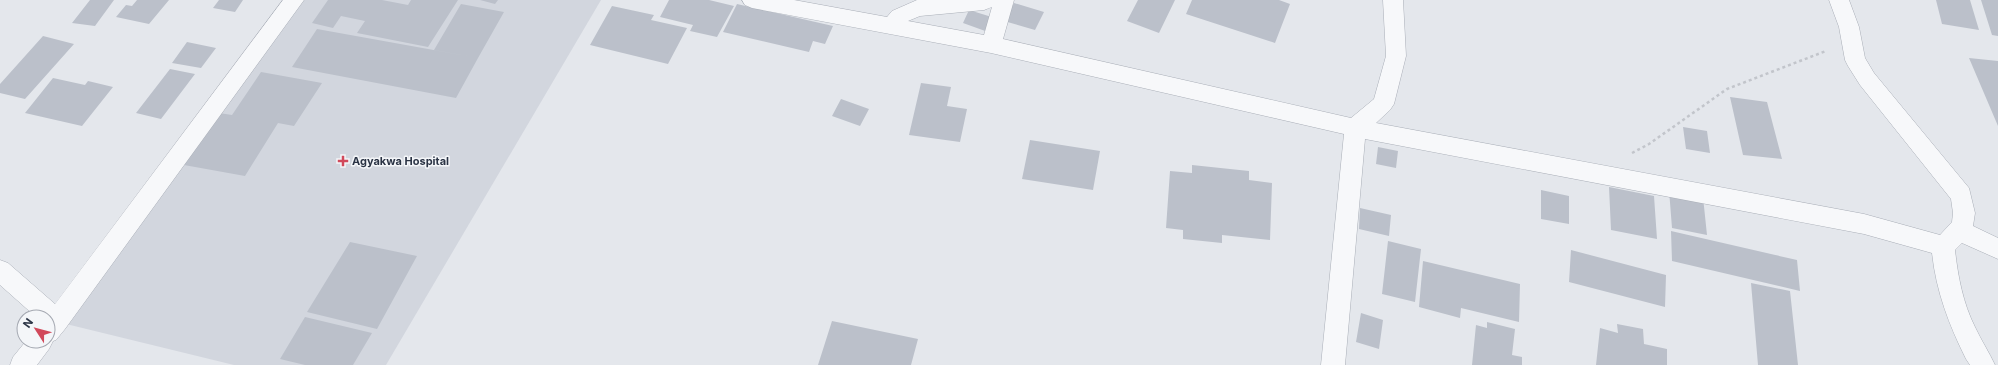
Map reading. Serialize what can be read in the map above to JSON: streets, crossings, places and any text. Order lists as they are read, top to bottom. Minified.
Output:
{"places":{"health":["Agyakwa Hospital"]},"north":"top left"}
